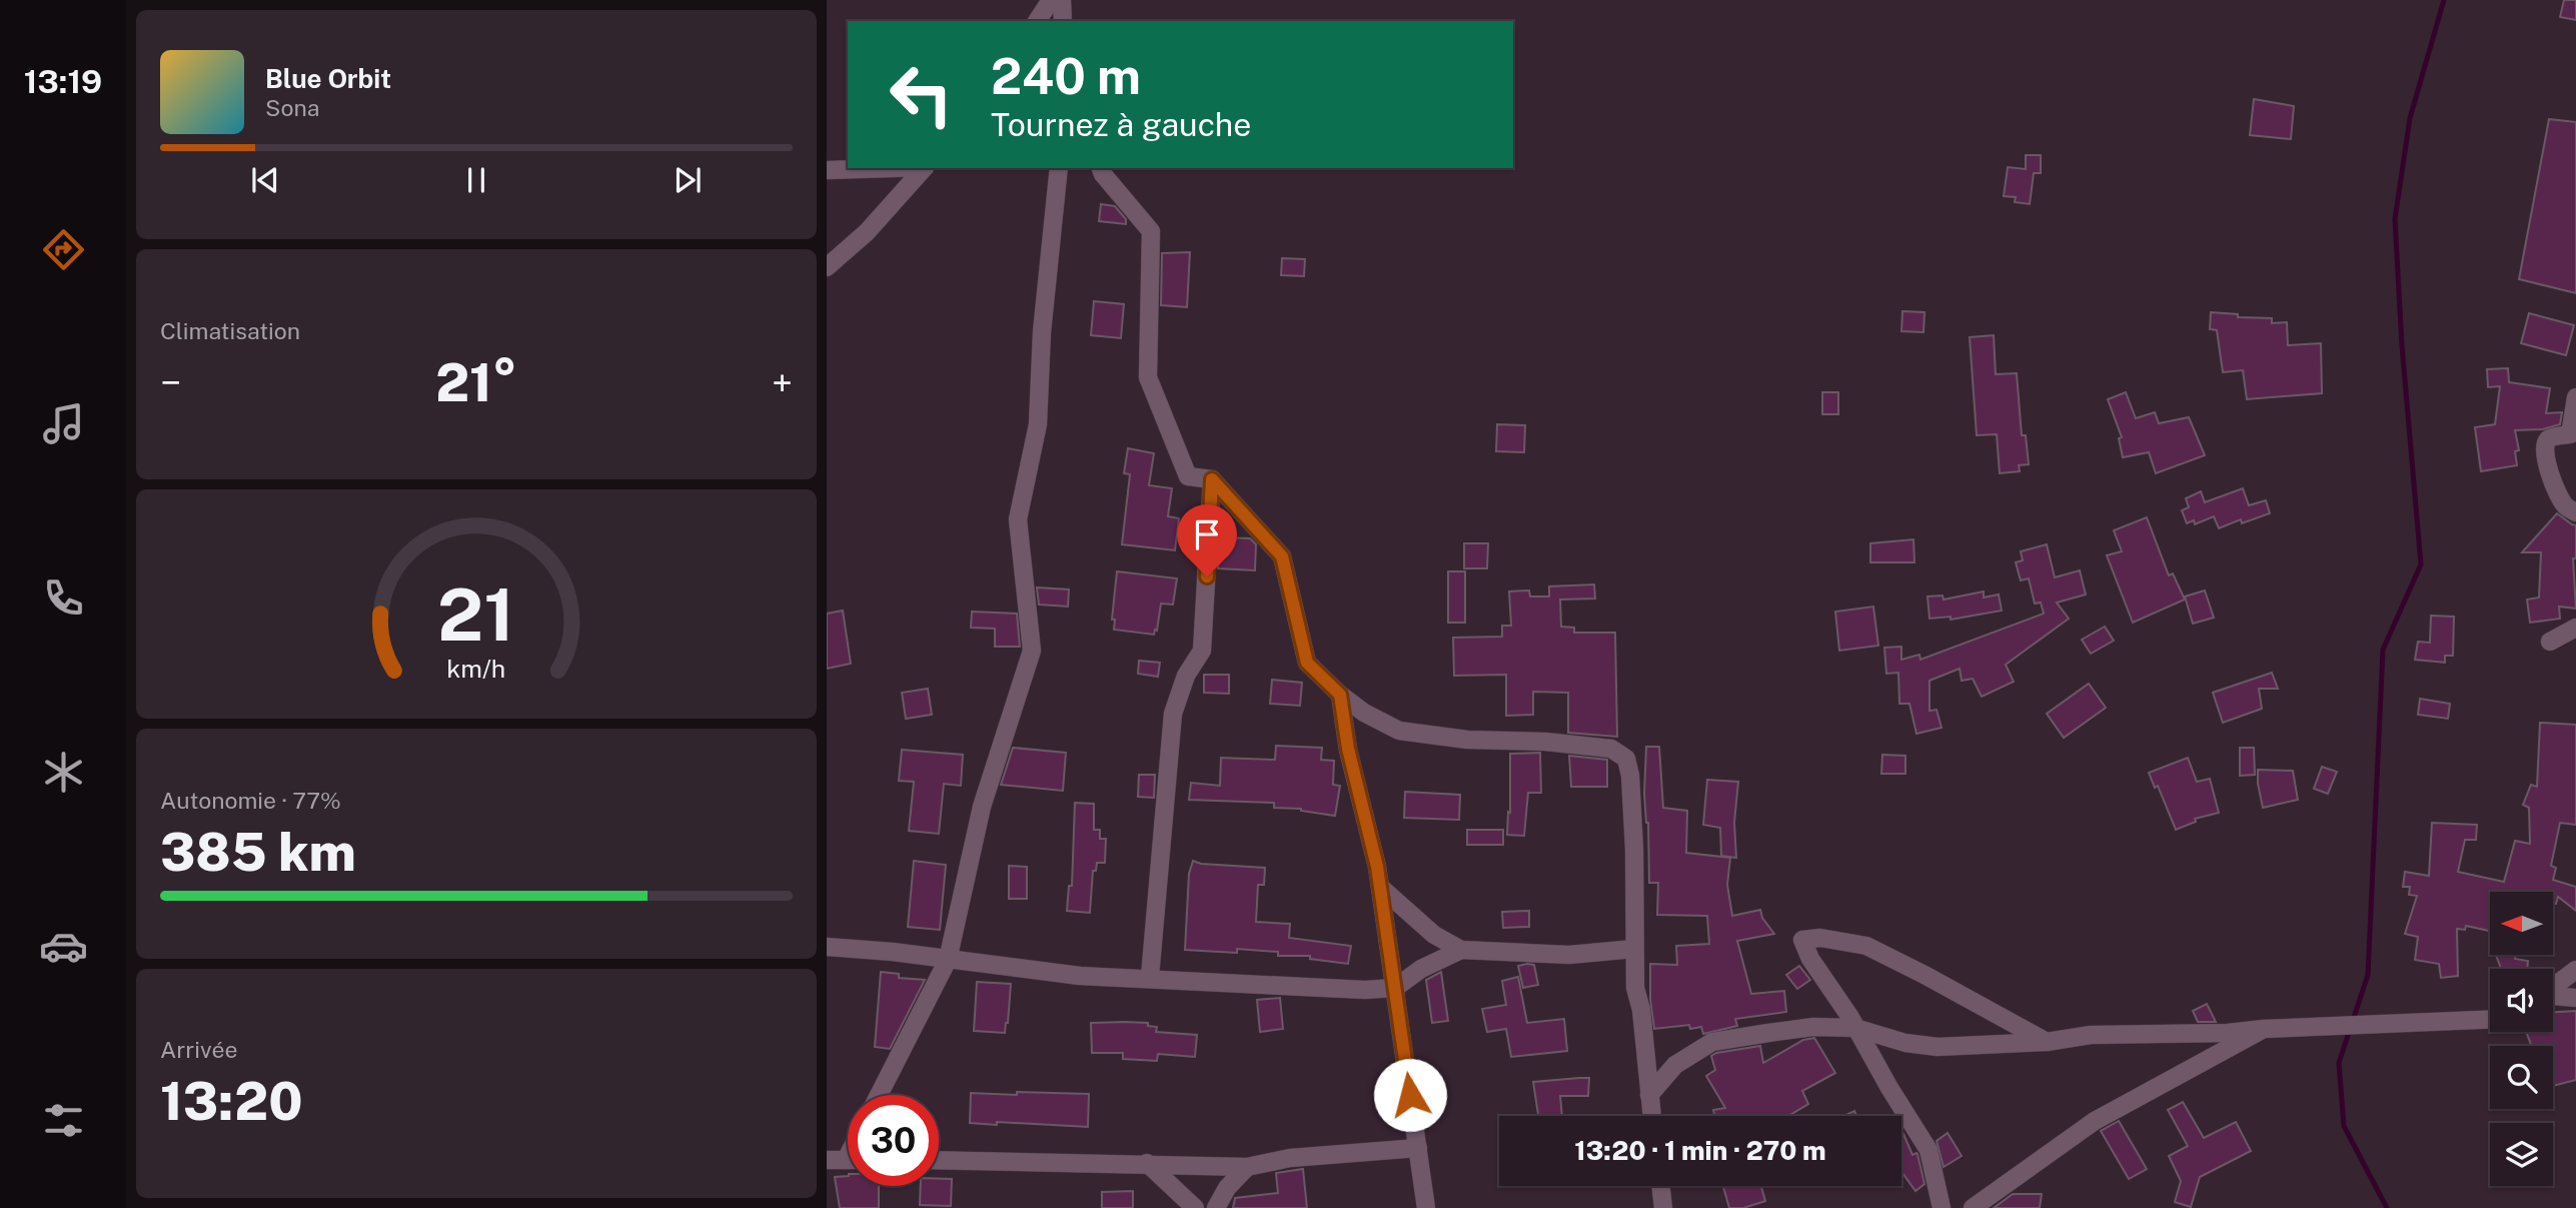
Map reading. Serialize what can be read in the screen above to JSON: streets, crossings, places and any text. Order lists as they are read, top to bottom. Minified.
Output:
{"north":"left","page":{"tabs":"13:19","turn":["240 m","Tournez à gauche"],"song":["Blue Orbit","Sona"],"tile":["Climatisation",["Autonomie · 77%","385 km"],["Arrivée","13:20"]],"heat":["−","21°","+"],"limit":"30","trip":"13:20 · 1 min · 270 m","gauge":["21","km/h"]}}
